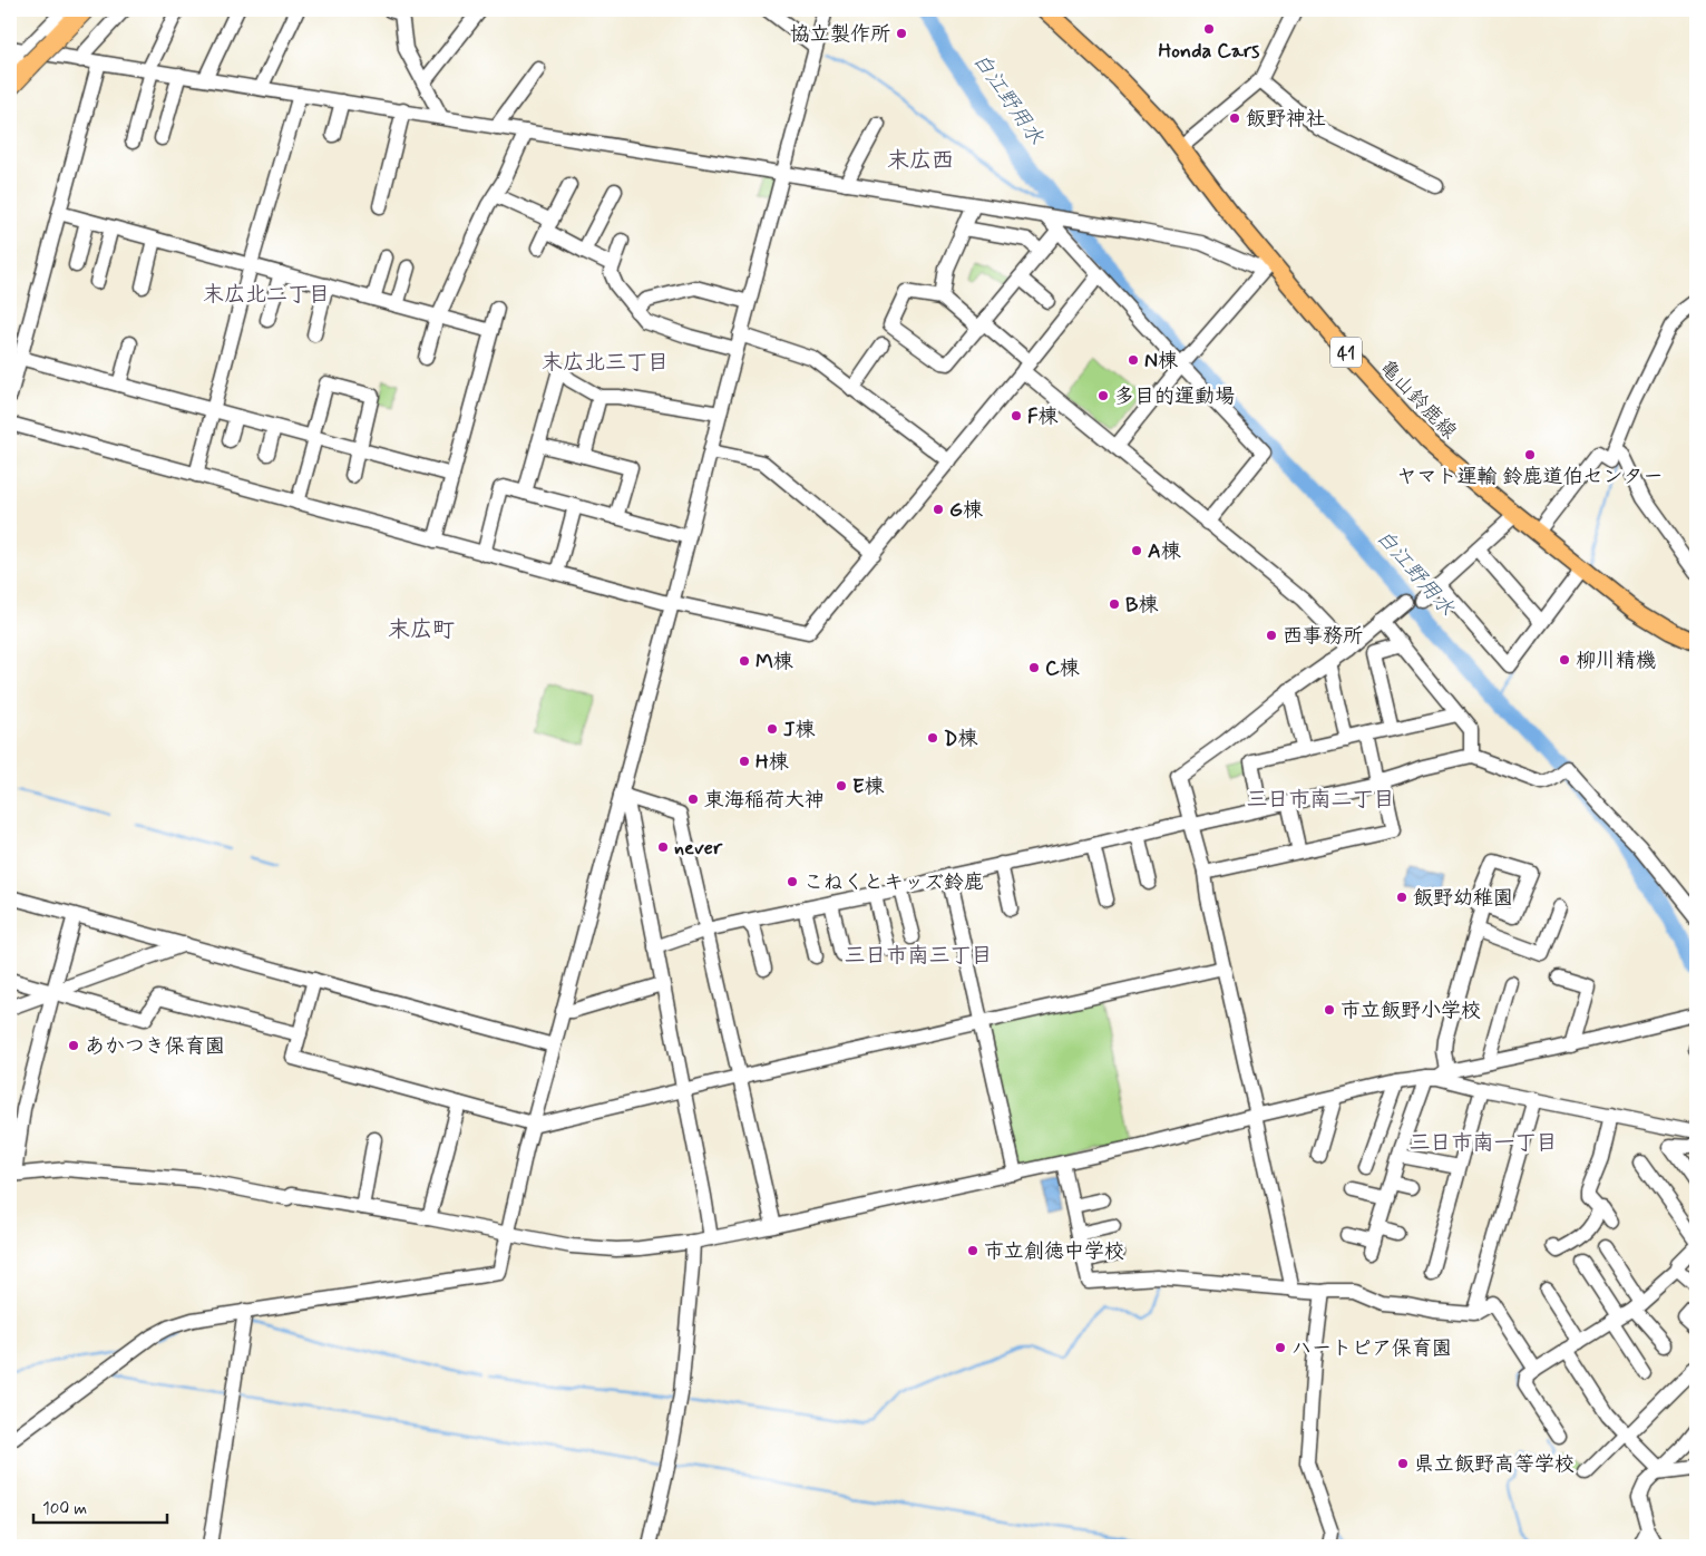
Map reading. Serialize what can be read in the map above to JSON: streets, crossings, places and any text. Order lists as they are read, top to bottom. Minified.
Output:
{"streets":{"main road":["41","亀山鈴鹿線"]},"districts":["末広西","末広北二丁目","末広北三丁目","末広町","三日市南二丁目","三日市南三丁目","三日市南一丁目"],"water":["白江野用水"],"places":["Honda Cars","協立製作所","飯野神社","N棟","多目的運動場","F棟","ヤマト運輸 鈴鹿道伯センター","G棟","A棟","B棟","西事務所","柳川精機","M棟","C棟","J棟","D棟","H棟","E棟","東海稲荷大神","never","こねくとキッズ鈴鹿","飯野幼稚園","市立飯野小学校","あかつき保育園","市立創徳中学校","ハートピア保育園","県立飯野高等学校"],"scale_bar":"100 m"}
